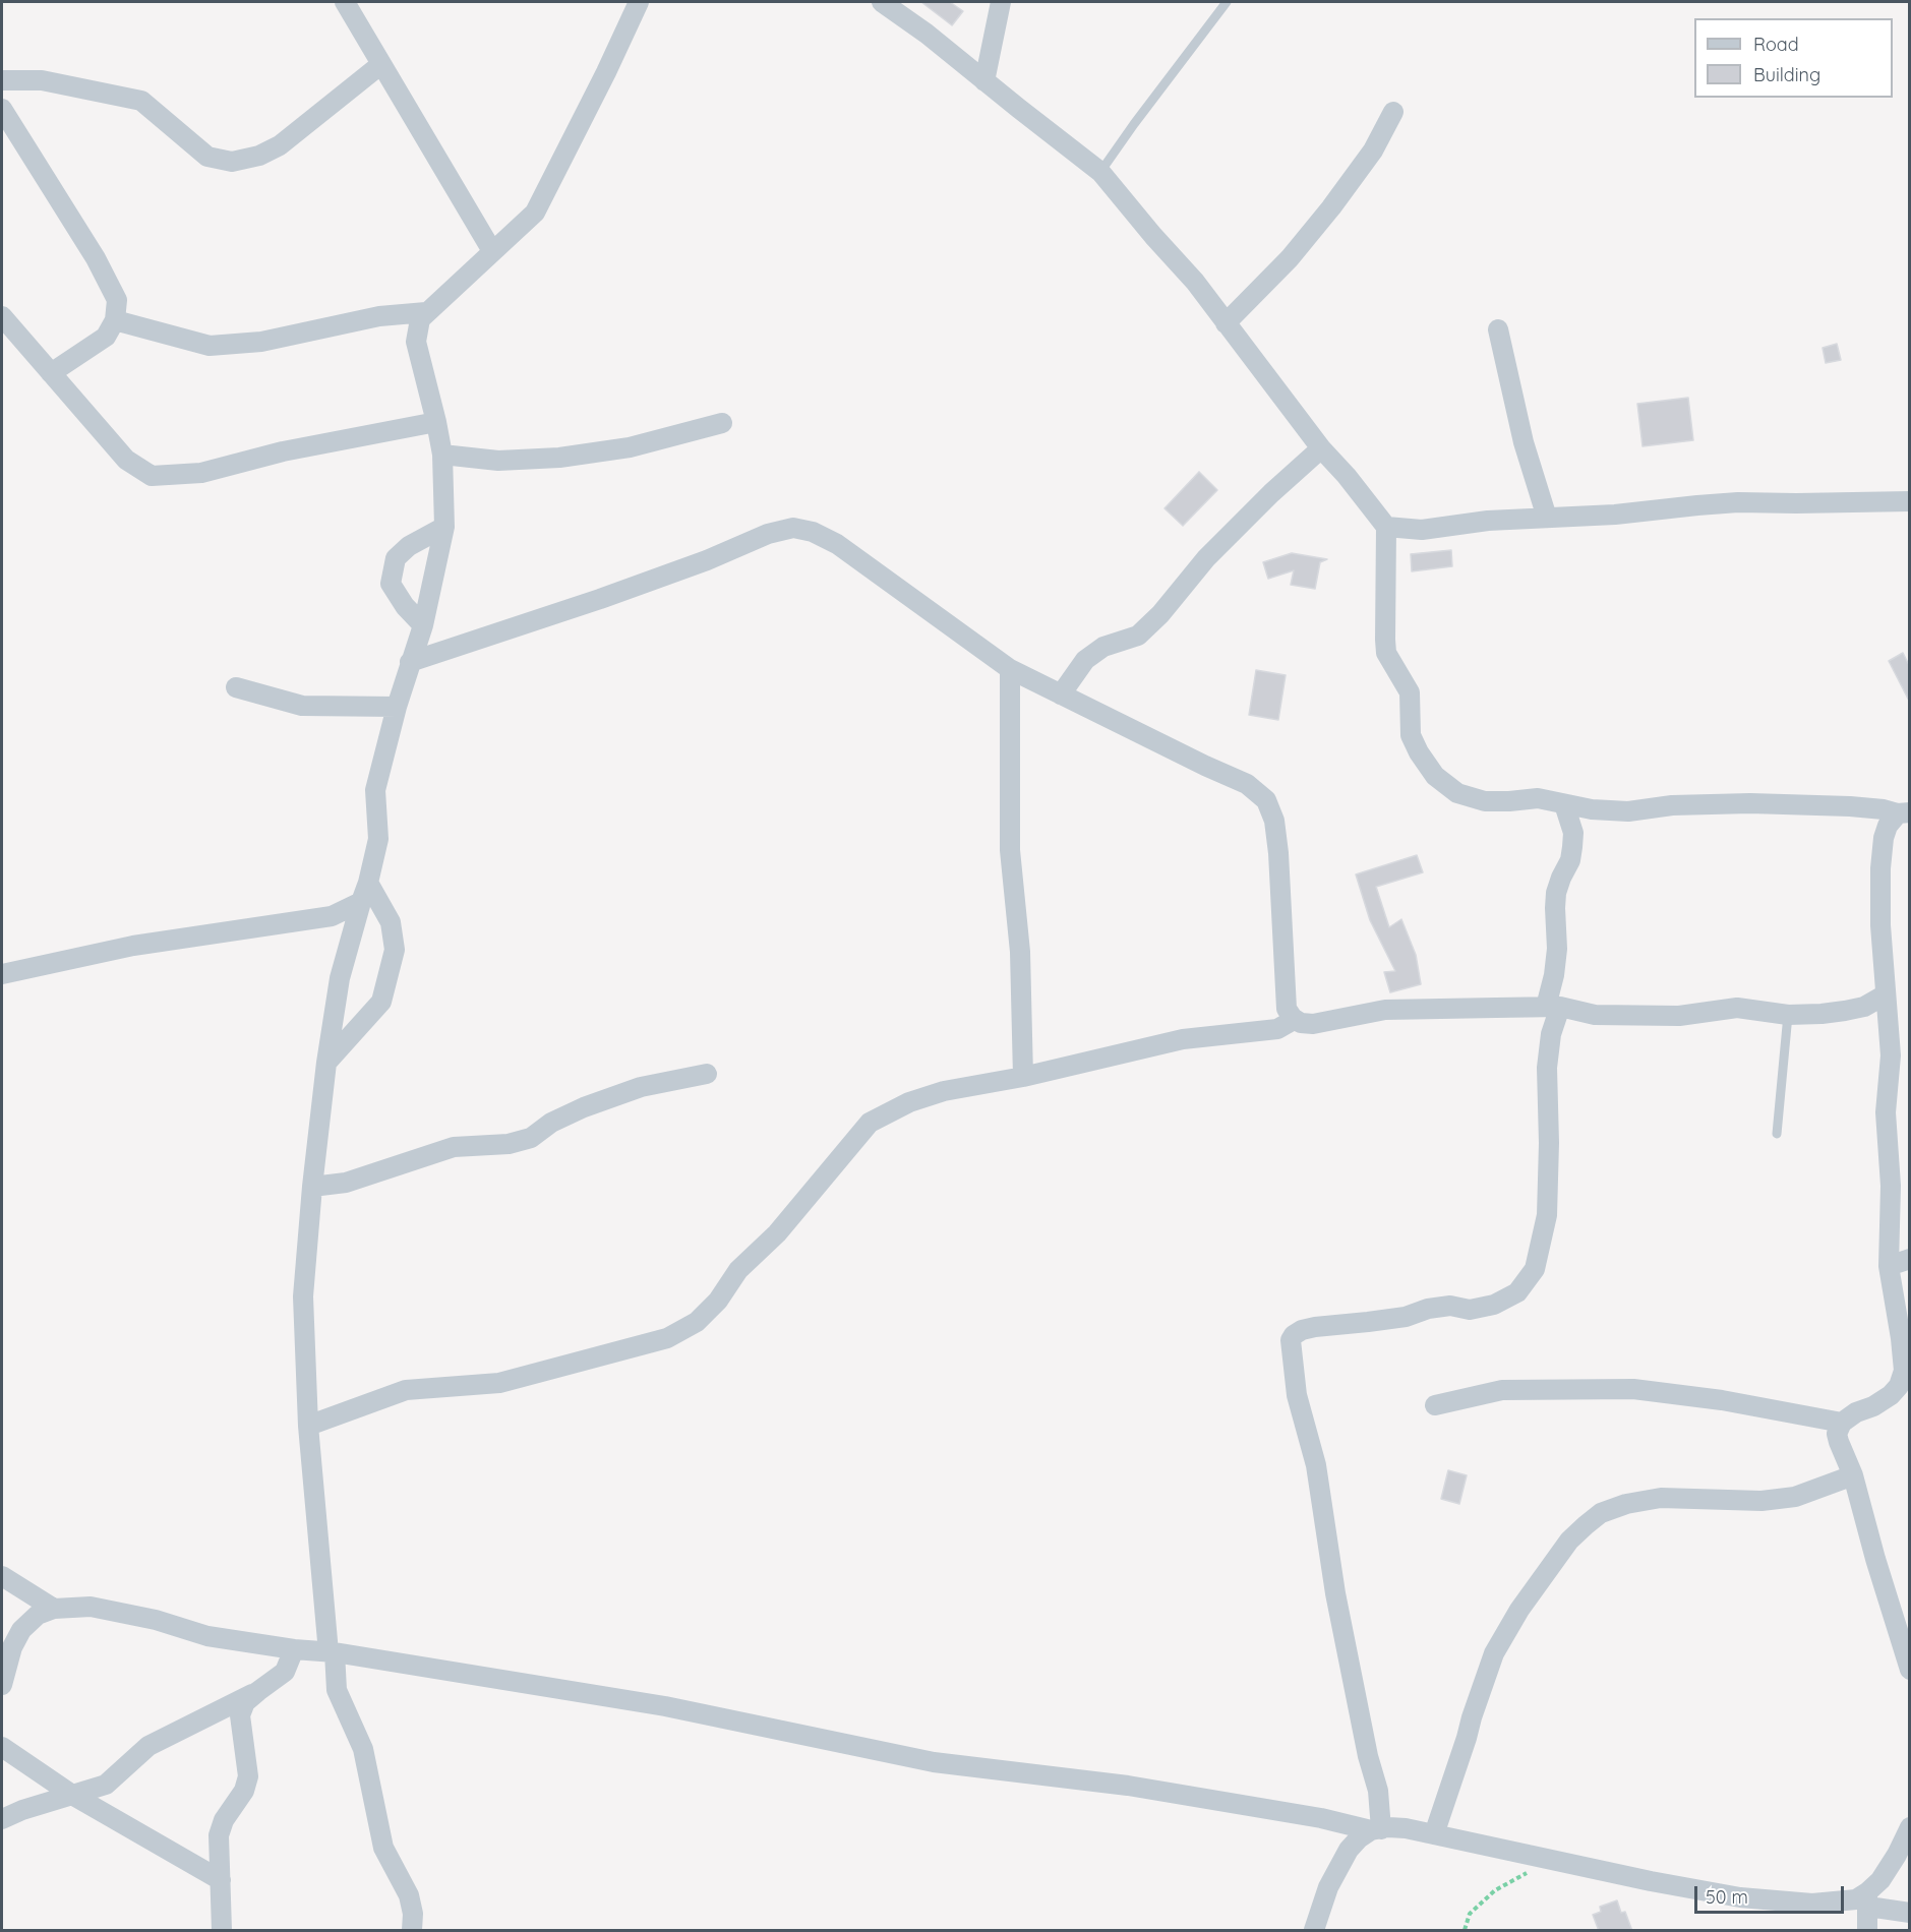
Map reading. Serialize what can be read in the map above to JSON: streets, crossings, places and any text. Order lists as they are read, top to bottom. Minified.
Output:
{"legend":["Road","Building"],"scale_bar":"50 m"}
